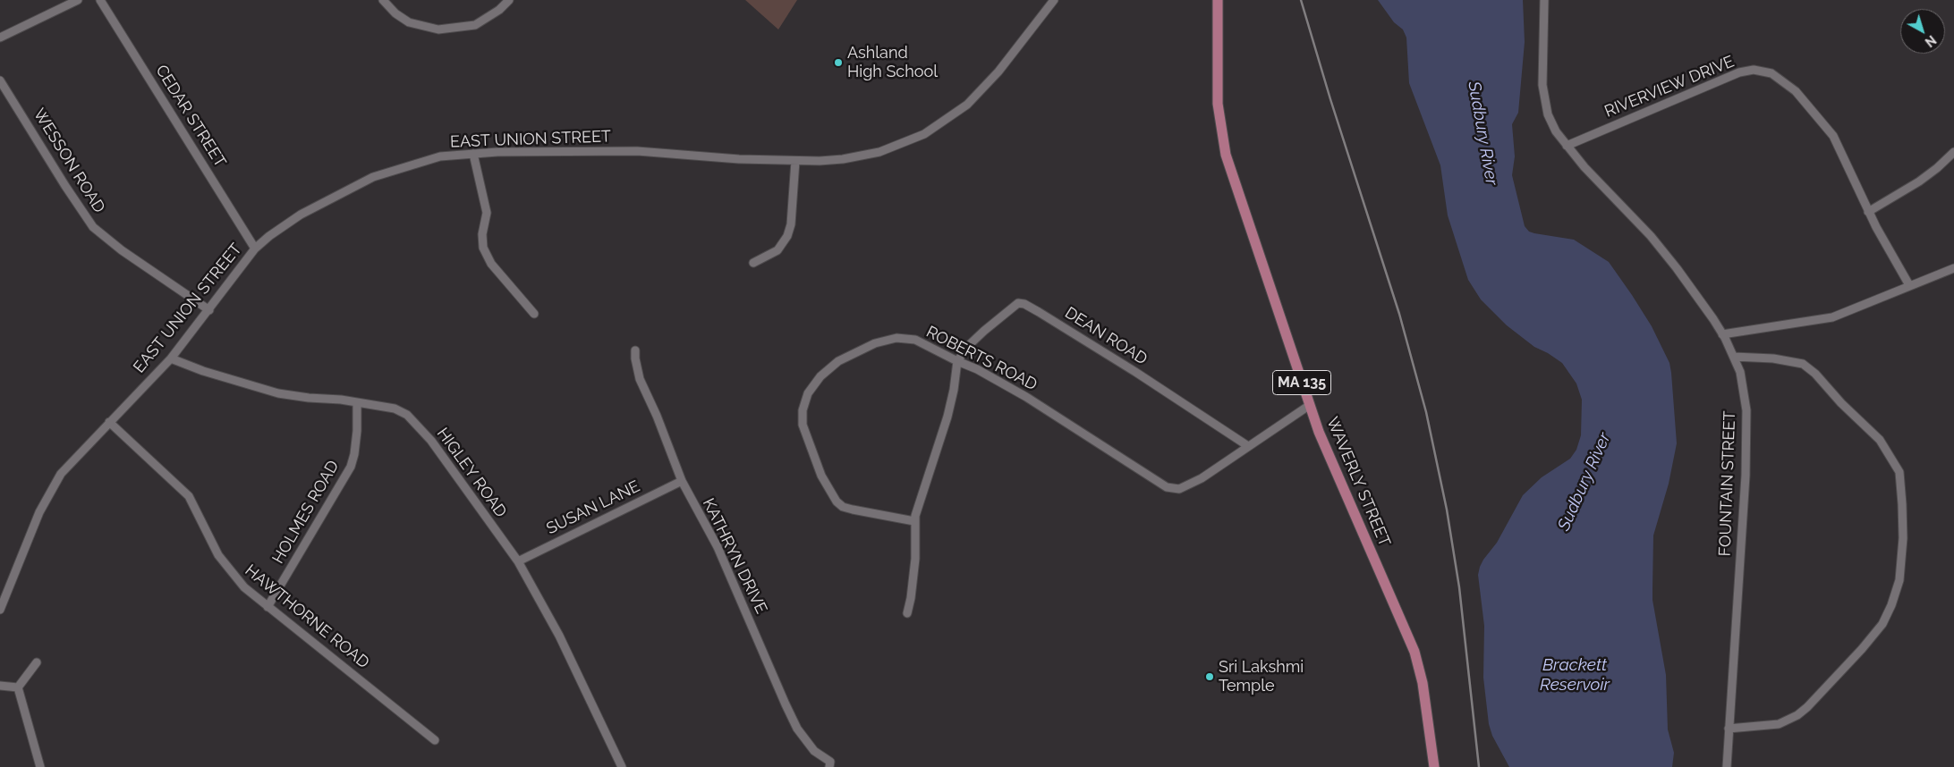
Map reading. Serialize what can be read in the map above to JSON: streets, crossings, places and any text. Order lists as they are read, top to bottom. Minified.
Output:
{"streets":{"main road":["MA 135","WAVERLY STREET"],"street":["RIVERVIEW DRIVE","CEDAR STREET","EAST UNION STREET","WESSON ROAD","DEAN ROAD","ROBERTS ROAD","HIGLEY ROAD","FOUNTAIN STREET","SUSAN LANE","HOLMES ROAD","KATHRYN DRIVE","HAWTHORNE ROAD"]},"crossings":[["RIVERVIEW DRIVE","FOUNTAIN STREET"],["CEDAR STREET","EAST UNION STREET"],["EAST UNION STREET","WESSON ROAD"],["EAST UNION STREET","HIGLEY ROAD"],["EAST UNION STREET","HAWTHORNE ROAD"],["DEAN ROAD","ROBERTS ROAD"],["ROBERTS ROAD","WAVERLY STREET"],["HIGLEY ROAD","SUSAN LANE"],["HIGLEY ROAD","HOLMES ROAD"],["SUSAN LANE","KATHRYN DRIVE"],["HOLMES ROAD","HAWTHORNE ROAD"]],"water":["Sudbury River","Brackett Reservoir"],"places":["Ashland High School","Sri Lakshmi Temple"],"north":"bottom right"}
